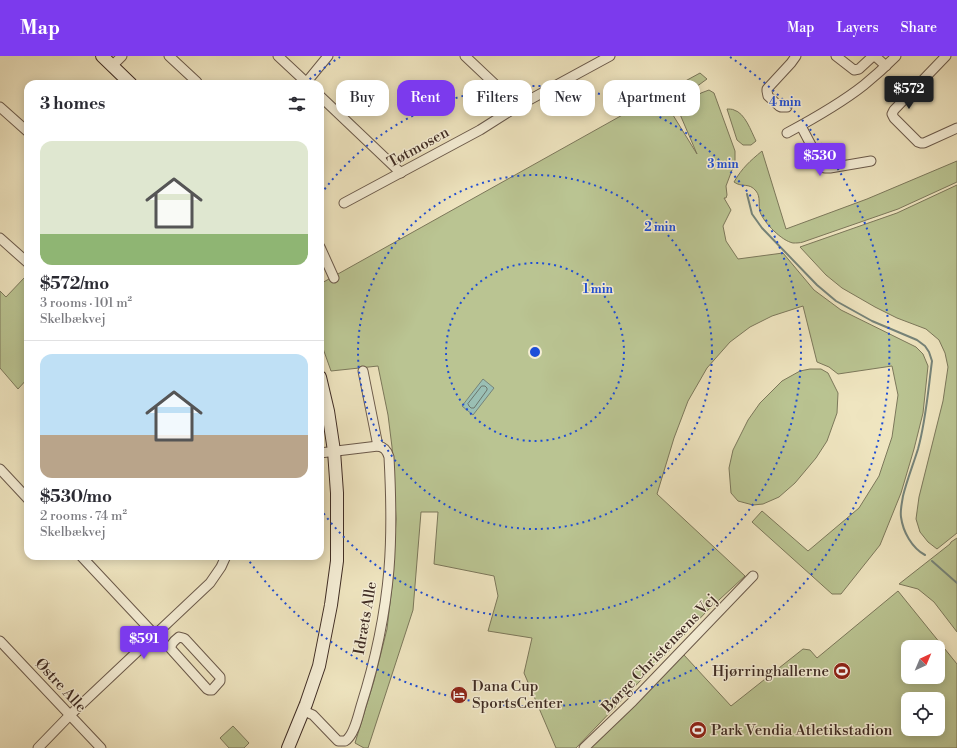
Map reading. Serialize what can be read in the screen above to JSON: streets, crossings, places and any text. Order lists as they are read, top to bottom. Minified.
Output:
{"streets":{"street":["Tøtmosen","Idræts Alle","Børge Christensens Vej","Østre Alle"]},"places":{"sports":["Hjørringhallerne","Park Vendia Atletikstadion"],"hotel":["Dana Cup SportsCenter"]},"north":"top right","page":{"header":"Map","nav":["Map","Layers","Share"],"price":["$572","$530","$591"],"chip":["Buy","Rent","Filters","New","Apartment"],"heading":"3 homes","list":[{"name":"$572/mo","note":"3 rooms · 101 m² · Skelbækvej"},{"name":"$530/mo","note":"2 rooms · 74 m² · Skelbækvej"}]},"rings":["4 min","3 min","2 min","1 min"]}
